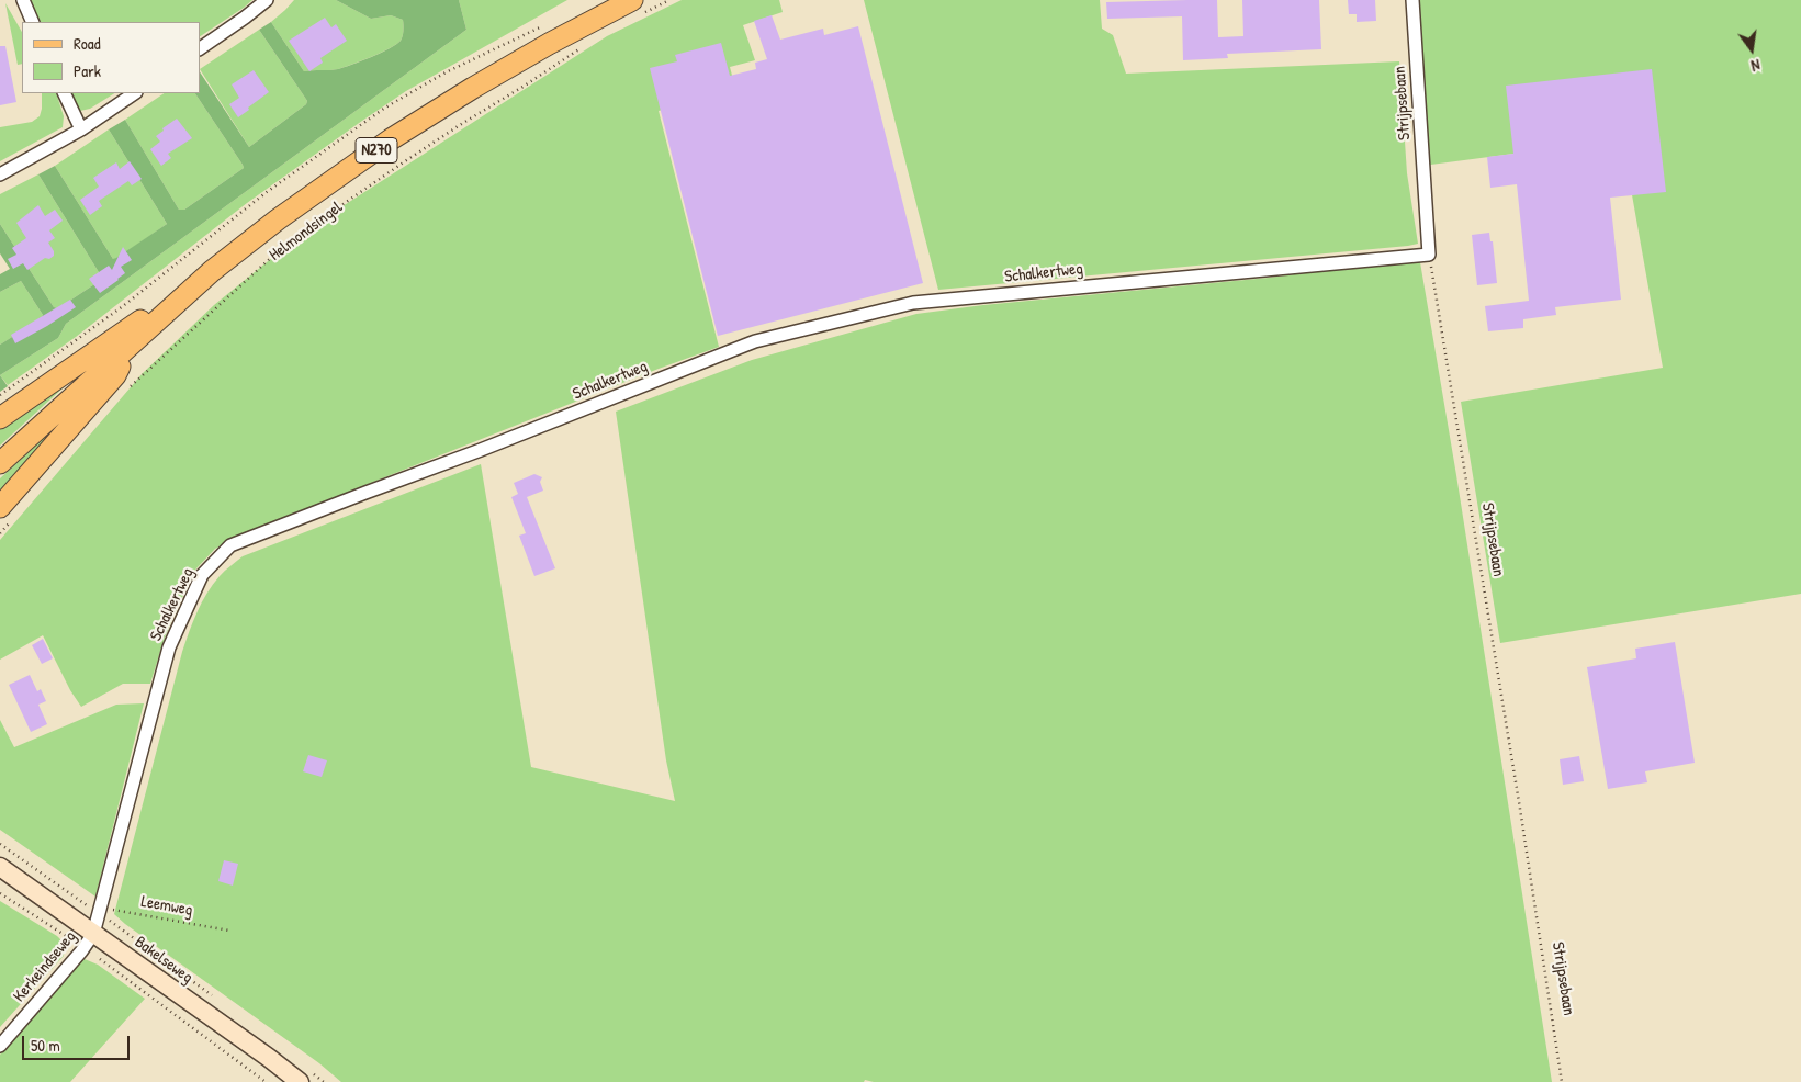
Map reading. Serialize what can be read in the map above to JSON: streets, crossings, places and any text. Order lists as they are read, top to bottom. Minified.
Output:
{"streets":{"main road":["N270","Helmondsingel","Bakelseweg"],"street":["Strijpsebaan","Schalkertweg","Kerkeindseweg"],"path":["Leemweg"]},"crossings":[["Strijpsebaan","Schalkertweg"],["N270","Helmondsingel"],["Schalkertweg","Leemweg"],["Schalkertweg","Bakelseweg"],["Schalkertweg","Kerkeindseweg"],["Leemweg","Bakelseweg"],["Bakelseweg","Kerkeindseweg"]],"legend":["Road","Park"],"scale_bar":"50 m","north":"bottom"}
